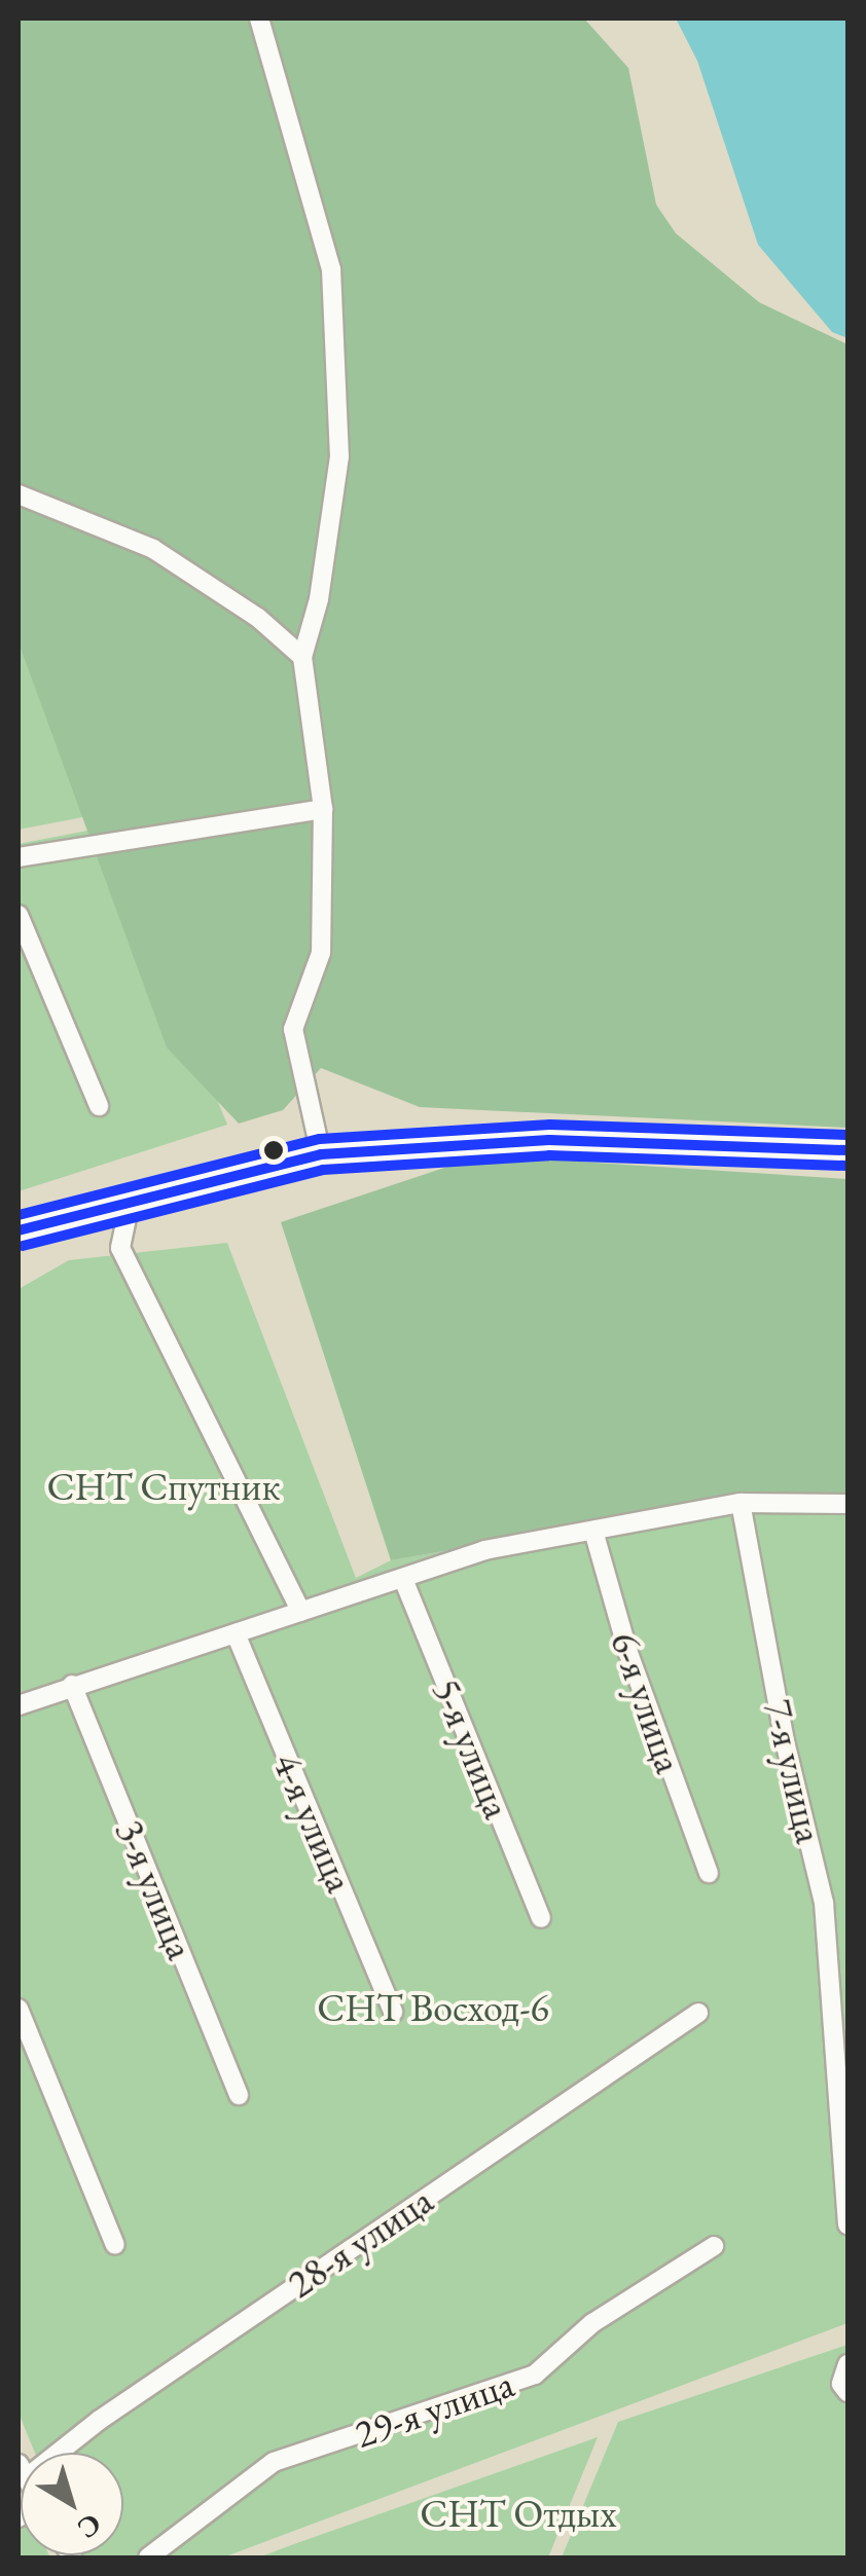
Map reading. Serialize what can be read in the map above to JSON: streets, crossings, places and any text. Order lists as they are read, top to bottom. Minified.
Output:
{"streets":{"street":["6-я улица","5-я улица","7-я улица","4-я улица","3-я улица","28-я улица","29-я улица"]},"parks":["СНТ Спутник","СНТ Восход-6","СНТ Отдых"],"north":"bottom right"}
